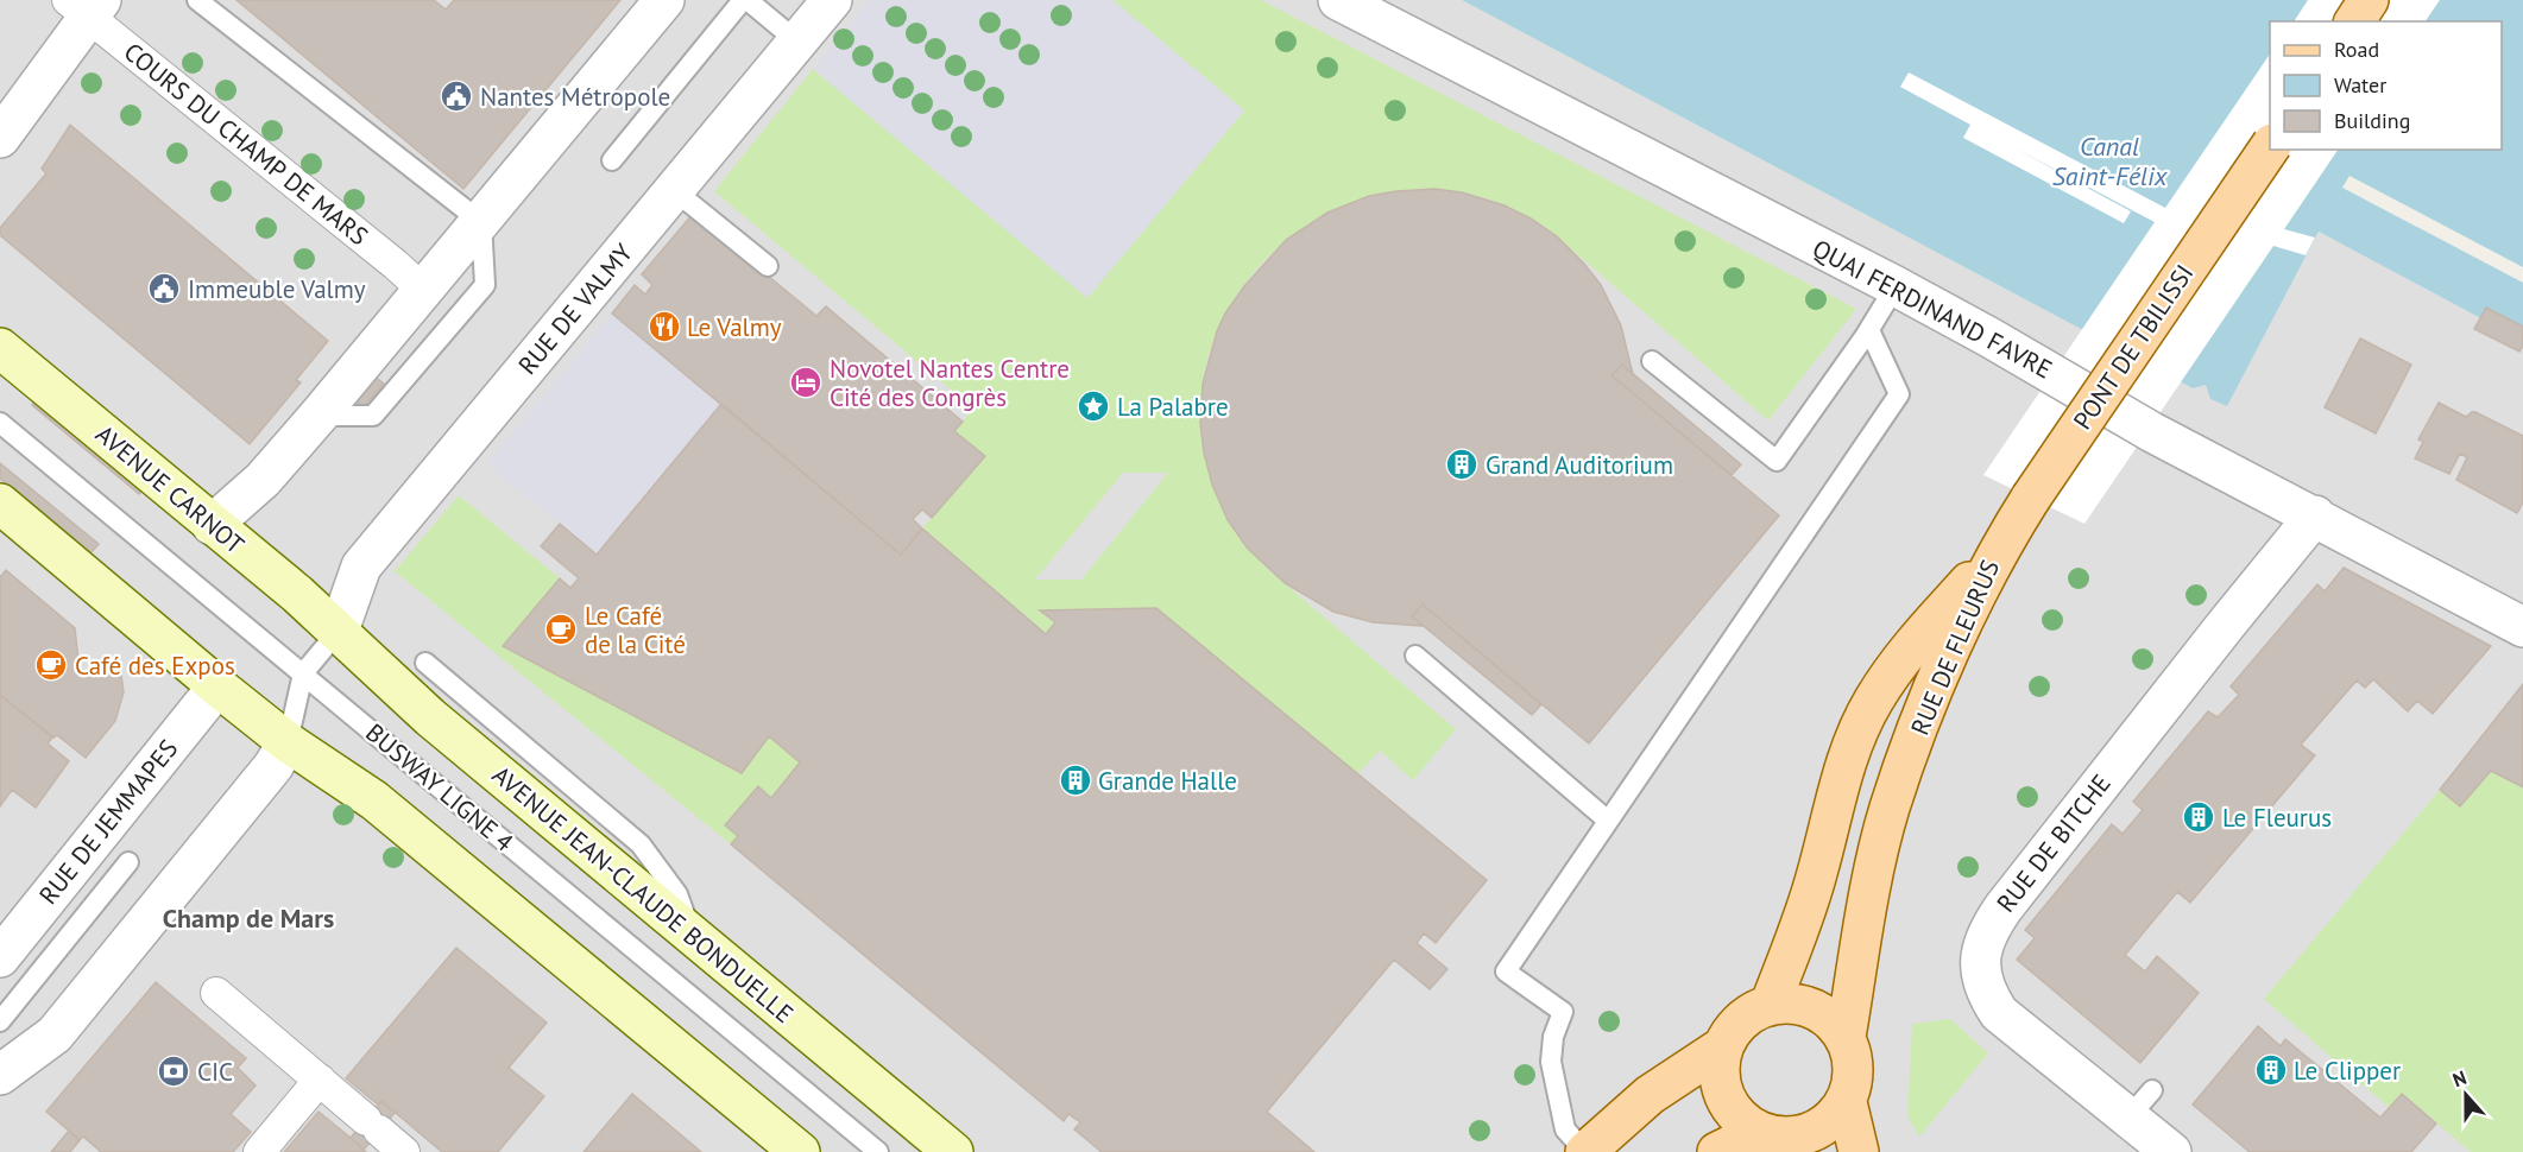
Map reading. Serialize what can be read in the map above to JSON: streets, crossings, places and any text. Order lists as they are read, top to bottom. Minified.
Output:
{"streets":{"main road":["PONT DE TBILISSI","AVENUE CARNOT","RUE DE FLEURUS","AVENUE JEAN-CLAUDE BONDUELLE"],"street":["COURS DU CHAMP DE MARS","RUE DE VALMY","QUAI FERDINAND FAVRE","RUE DE JEMMAPES","RUE DE BITCHE"],"lane":["BUSWAY LIGNE 4"]},"crossings":[["RUE DE VALMY","AVENUE CARNOT"],["RUE DE VALMY","AVENUE JEAN-CLAUDE BONDUELLE"],["QUAI FERDINAND FAVRE","RUE DE BITCHE"],["PONT DE TBILISSI","RUE DE FLEURUS"],["AVENUE CARNOT","AVENUE JEAN-CLAUDE BONDUELLE"]],"districts":["Champ de Mars"],"water":["Canal Saint-Félix"],"places":{"public building":["Nantes Métropole","Immeuble Valmy"],"restaurant":["Le Valmy"],"hotel":["Novotel Nantes Centre Cité des Congrès"],"place":["La Palabre"],"building":["Grand Auditorium","Grande Halle","Le Fleurus","Le Clipper"],"cafe":["Le Café de la Cité","Café des Expos"],"bank":["CIC"]},"legend":["Road","Water","Building"],"north":"top"}
